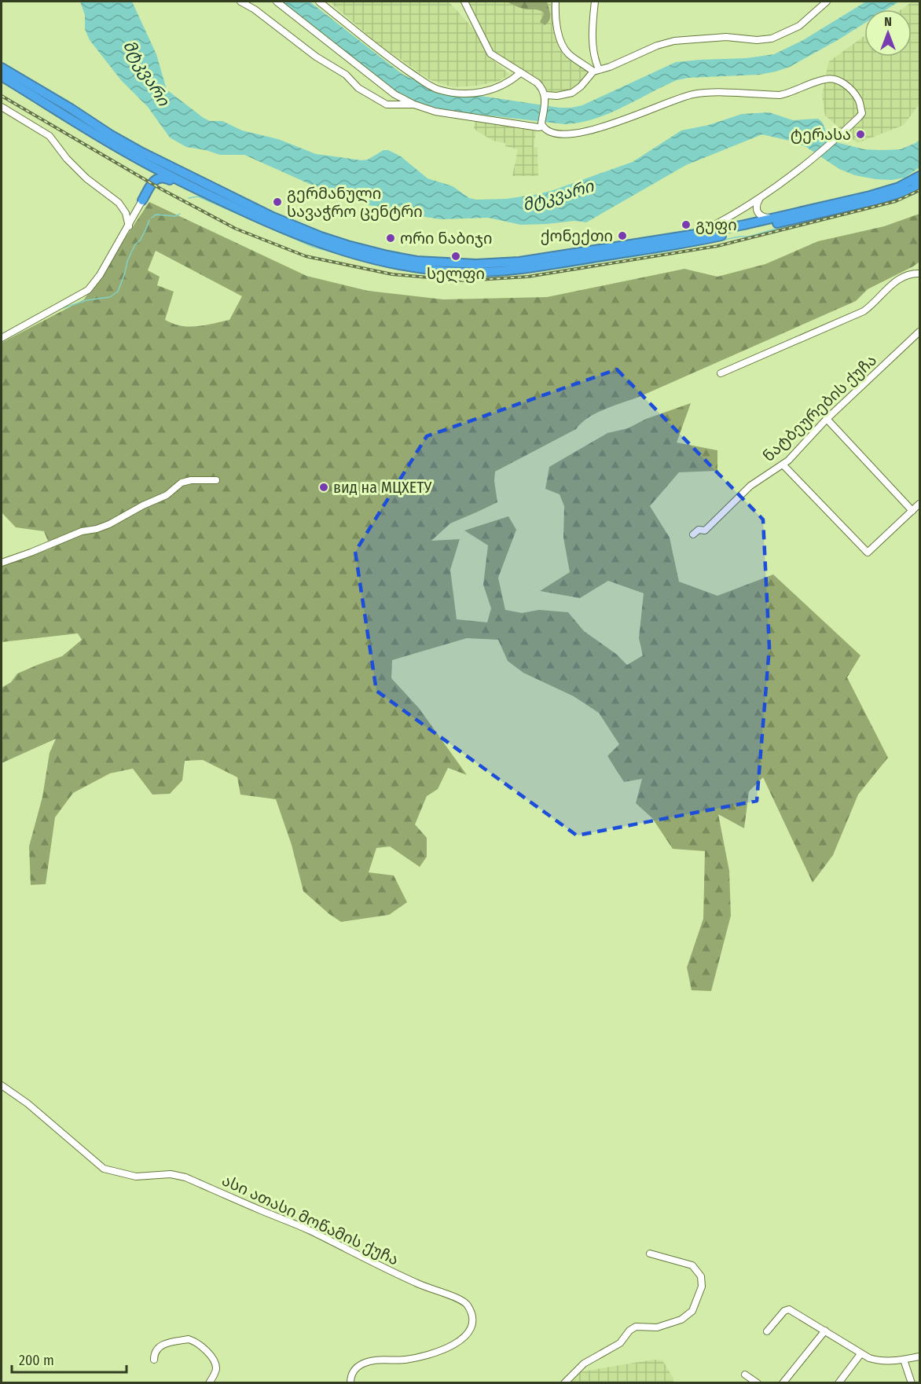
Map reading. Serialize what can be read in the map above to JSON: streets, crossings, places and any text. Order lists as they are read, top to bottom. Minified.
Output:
{"streets":{"street":["ნატბეურების ქუჩა","ასი ათასი მოწამის ქუჩა"]},"water":["მტკვარი"],"places":["ტერასა","გერმანული სავაჭრო ცენტრი","გუფი","ქონექთი","ორი ნაბიჯი","სელფი","вид на МЦХЕТУ"],"scale_bar":"200 m","north":"top"}
